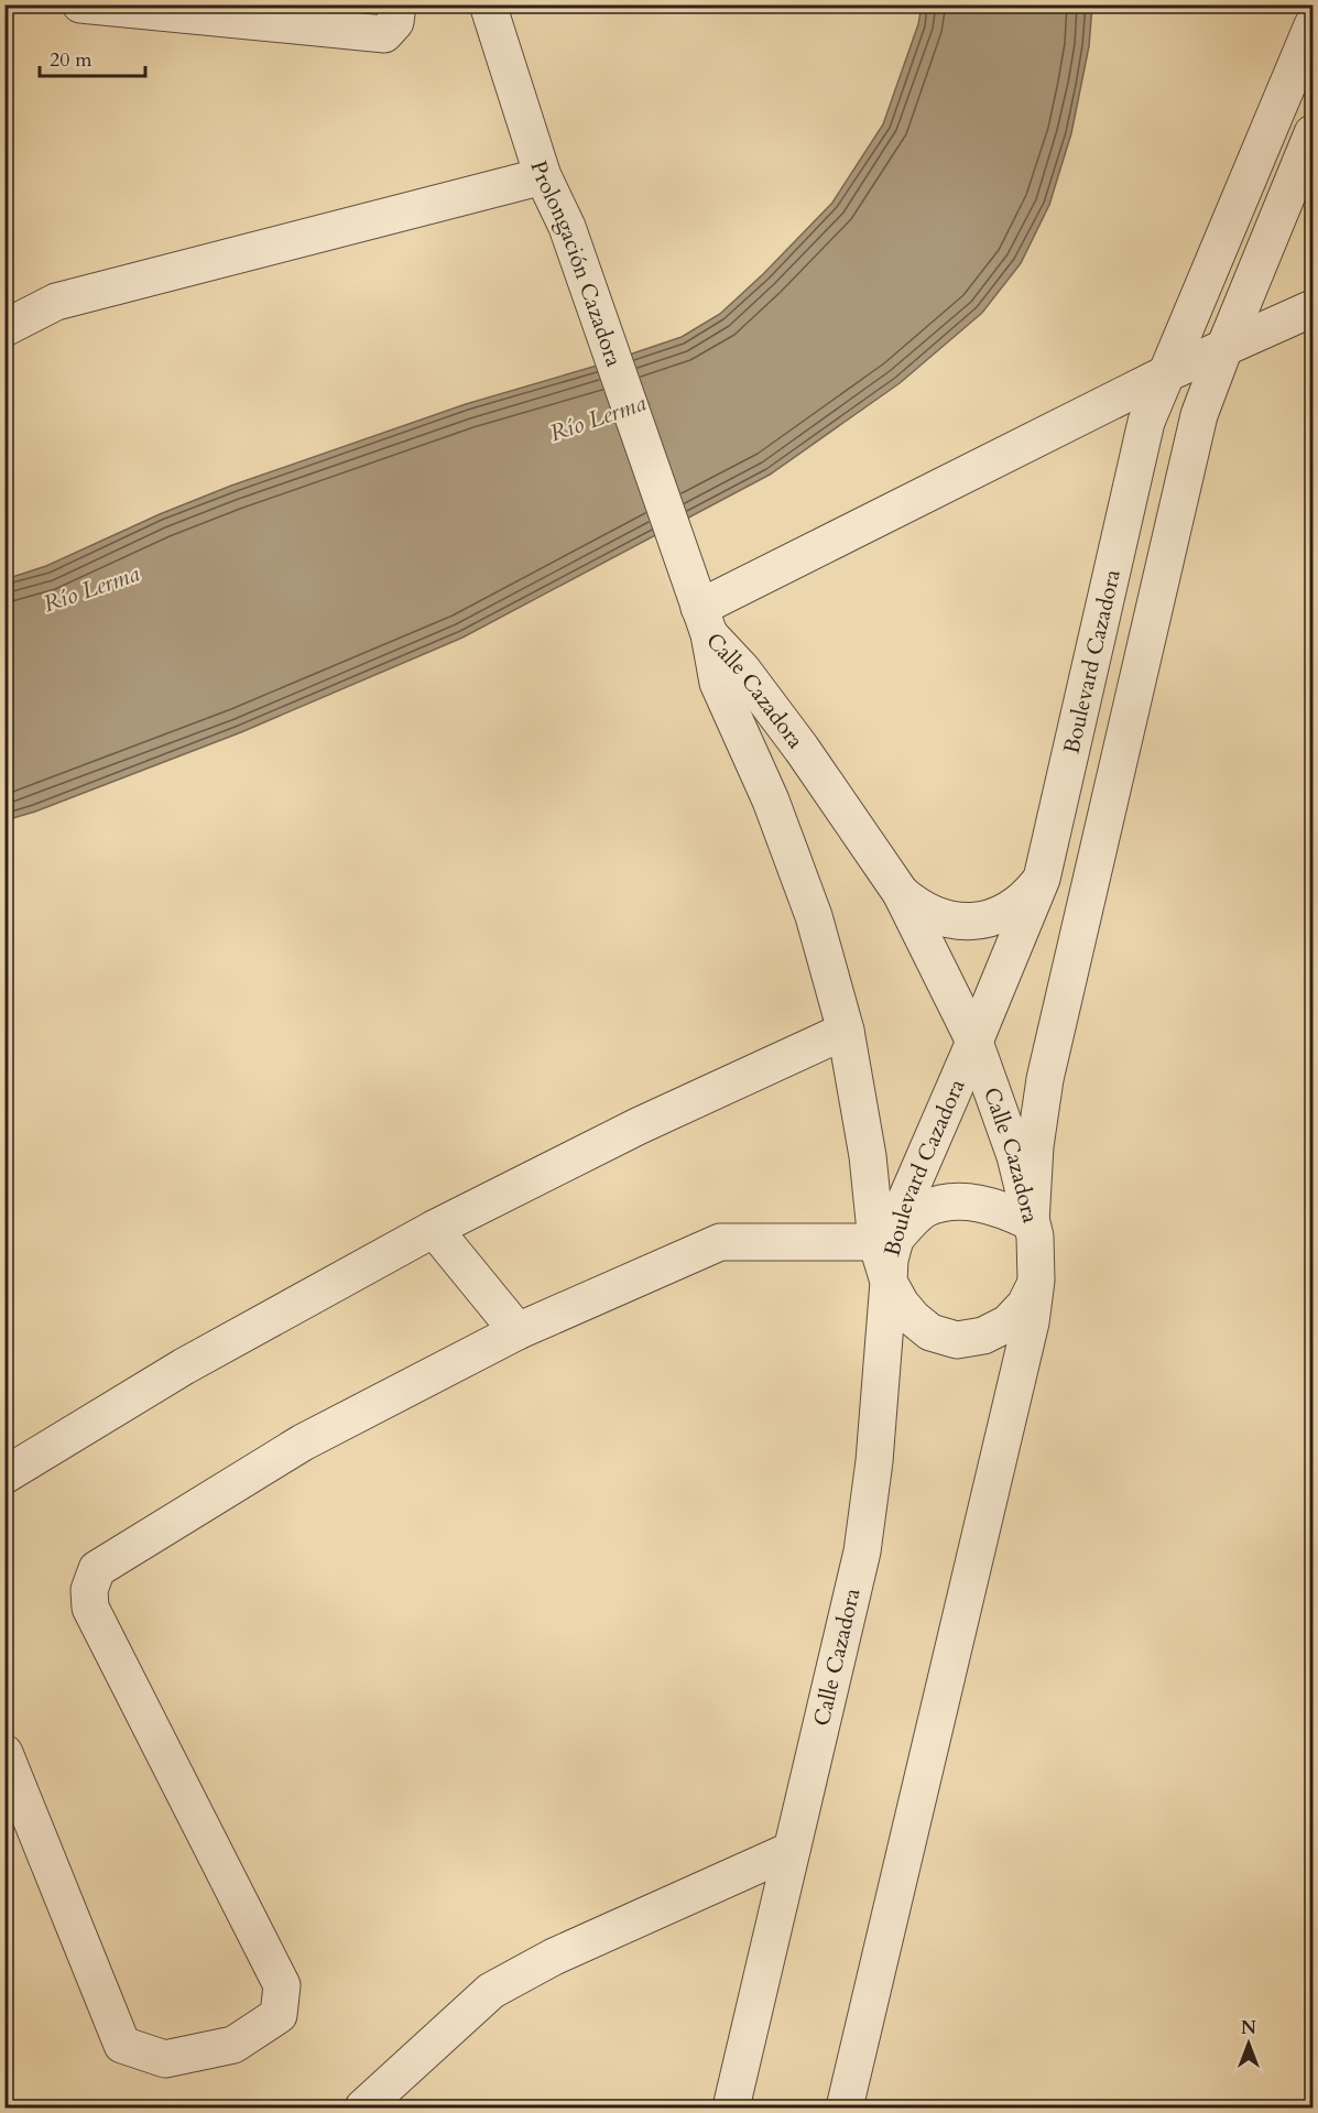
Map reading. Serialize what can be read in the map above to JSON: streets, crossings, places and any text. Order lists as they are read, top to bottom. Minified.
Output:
{"streets":{"street":["Prolongación Cazadora","Boulevard Cazadora","Calle Cazadora"]},"crossings":[["Prolongación Cazadora","Calle Cazadora"],["Boulevard Cazadora","Calle Cazadora"]],"water":["Río Lerma"],"scale_bar":"20 m","north":"top"}
